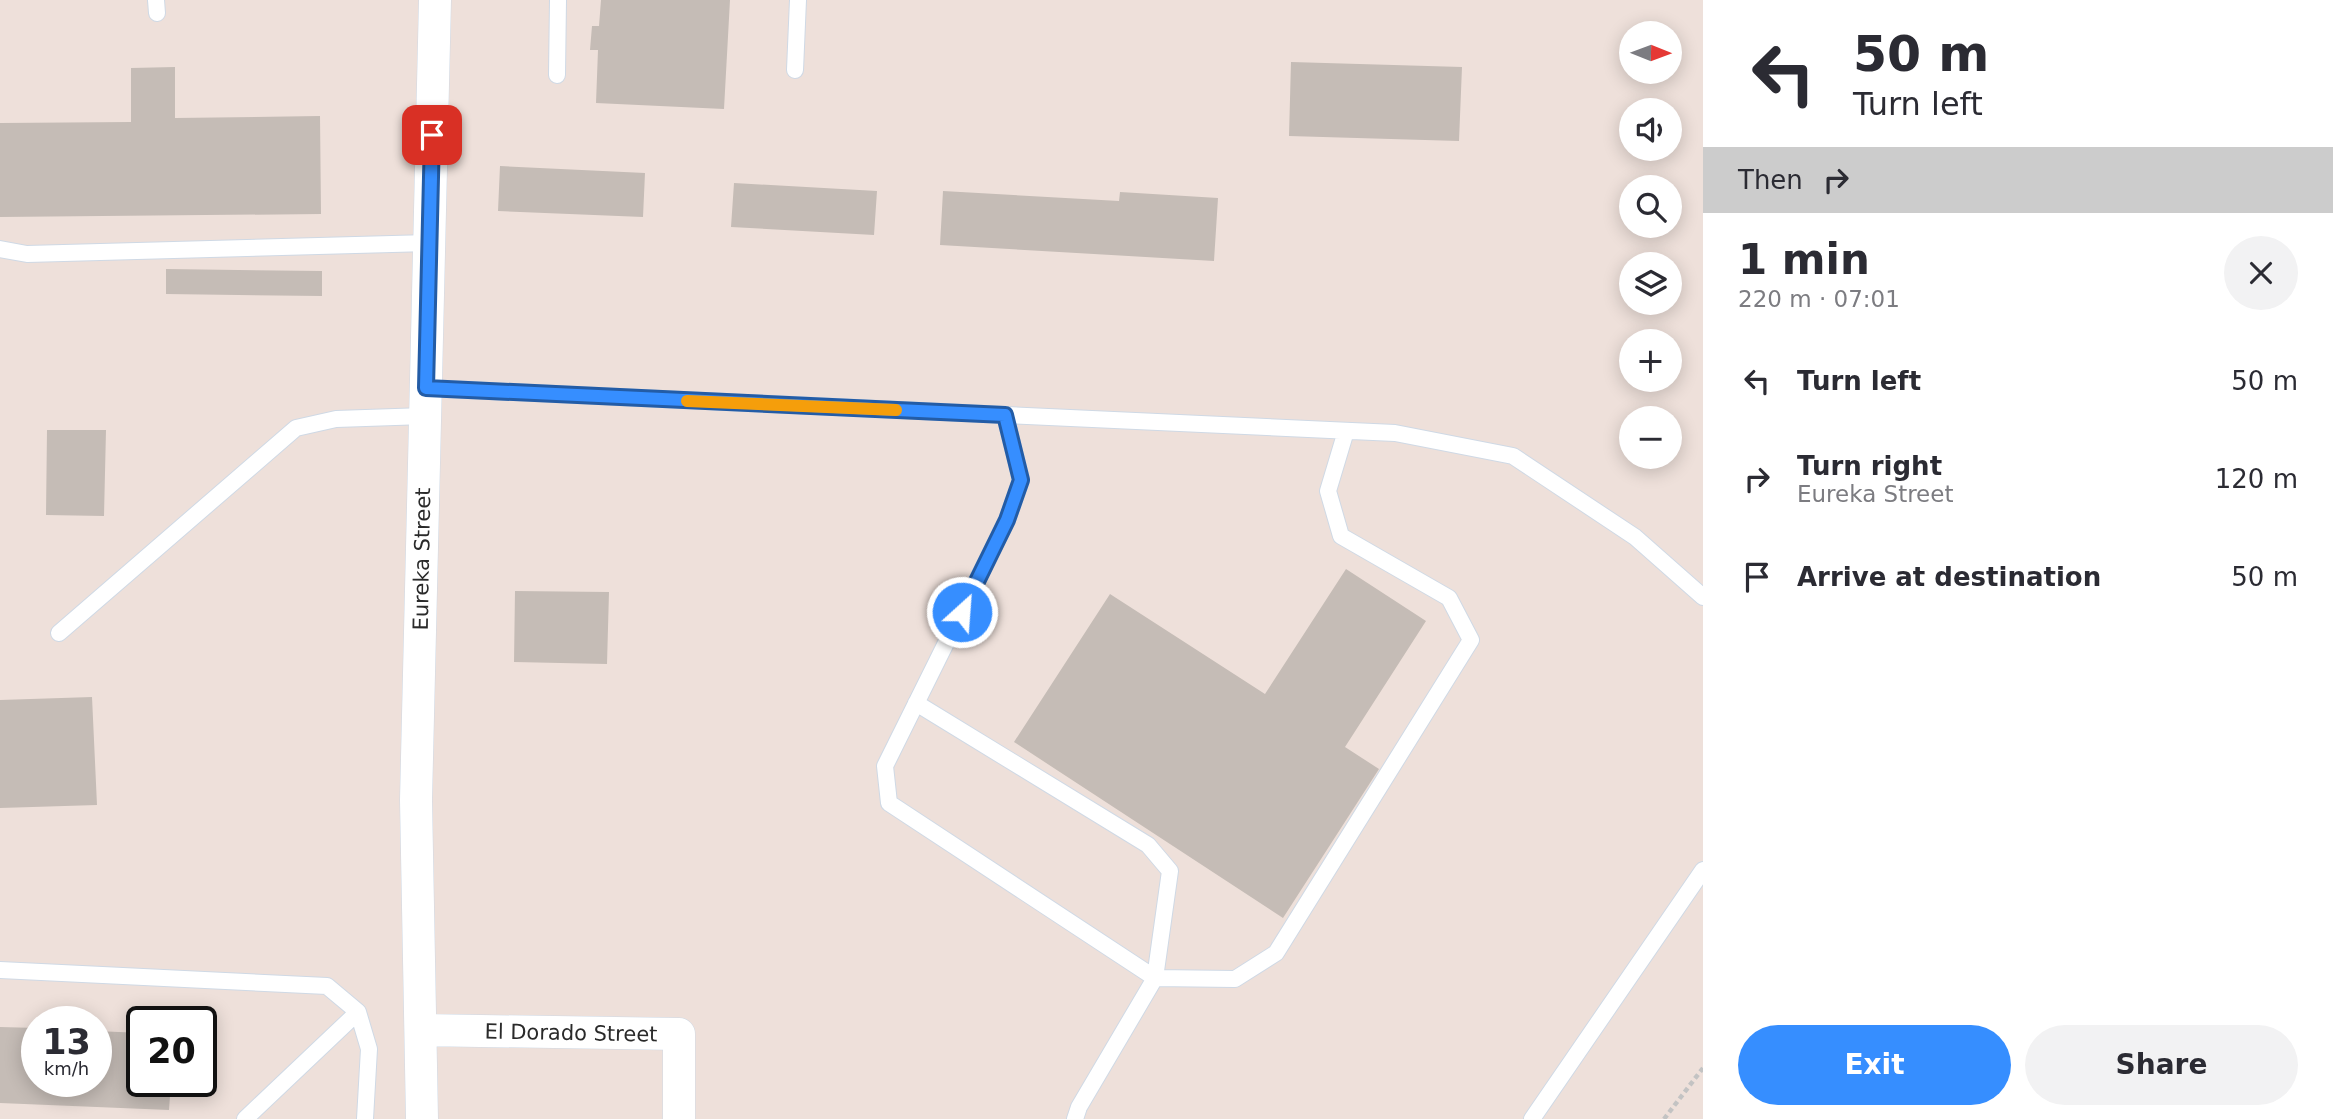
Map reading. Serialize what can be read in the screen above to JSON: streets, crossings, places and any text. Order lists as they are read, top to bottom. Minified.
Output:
{"streets":{"street":["Eureka Street","El Dorado Street"]},"crossings":[["Eureka Street","El Dorado Street"]],"north":"right","page":{"turn":["50 m","Turn left"],"map_buttons":["+","−"],"then":"Then","heading":["1 min","220 m · 07:01"],"list":[{"name":"Turn left","value":"50 m"},{"name":"Turn right","note":"Eureka Street","value":"120 m"},{"name":"Arrive at destination","value":"50 m"}],"speed":"13 km/h","limit":"20","buttons":["Exit","Share"]}}
